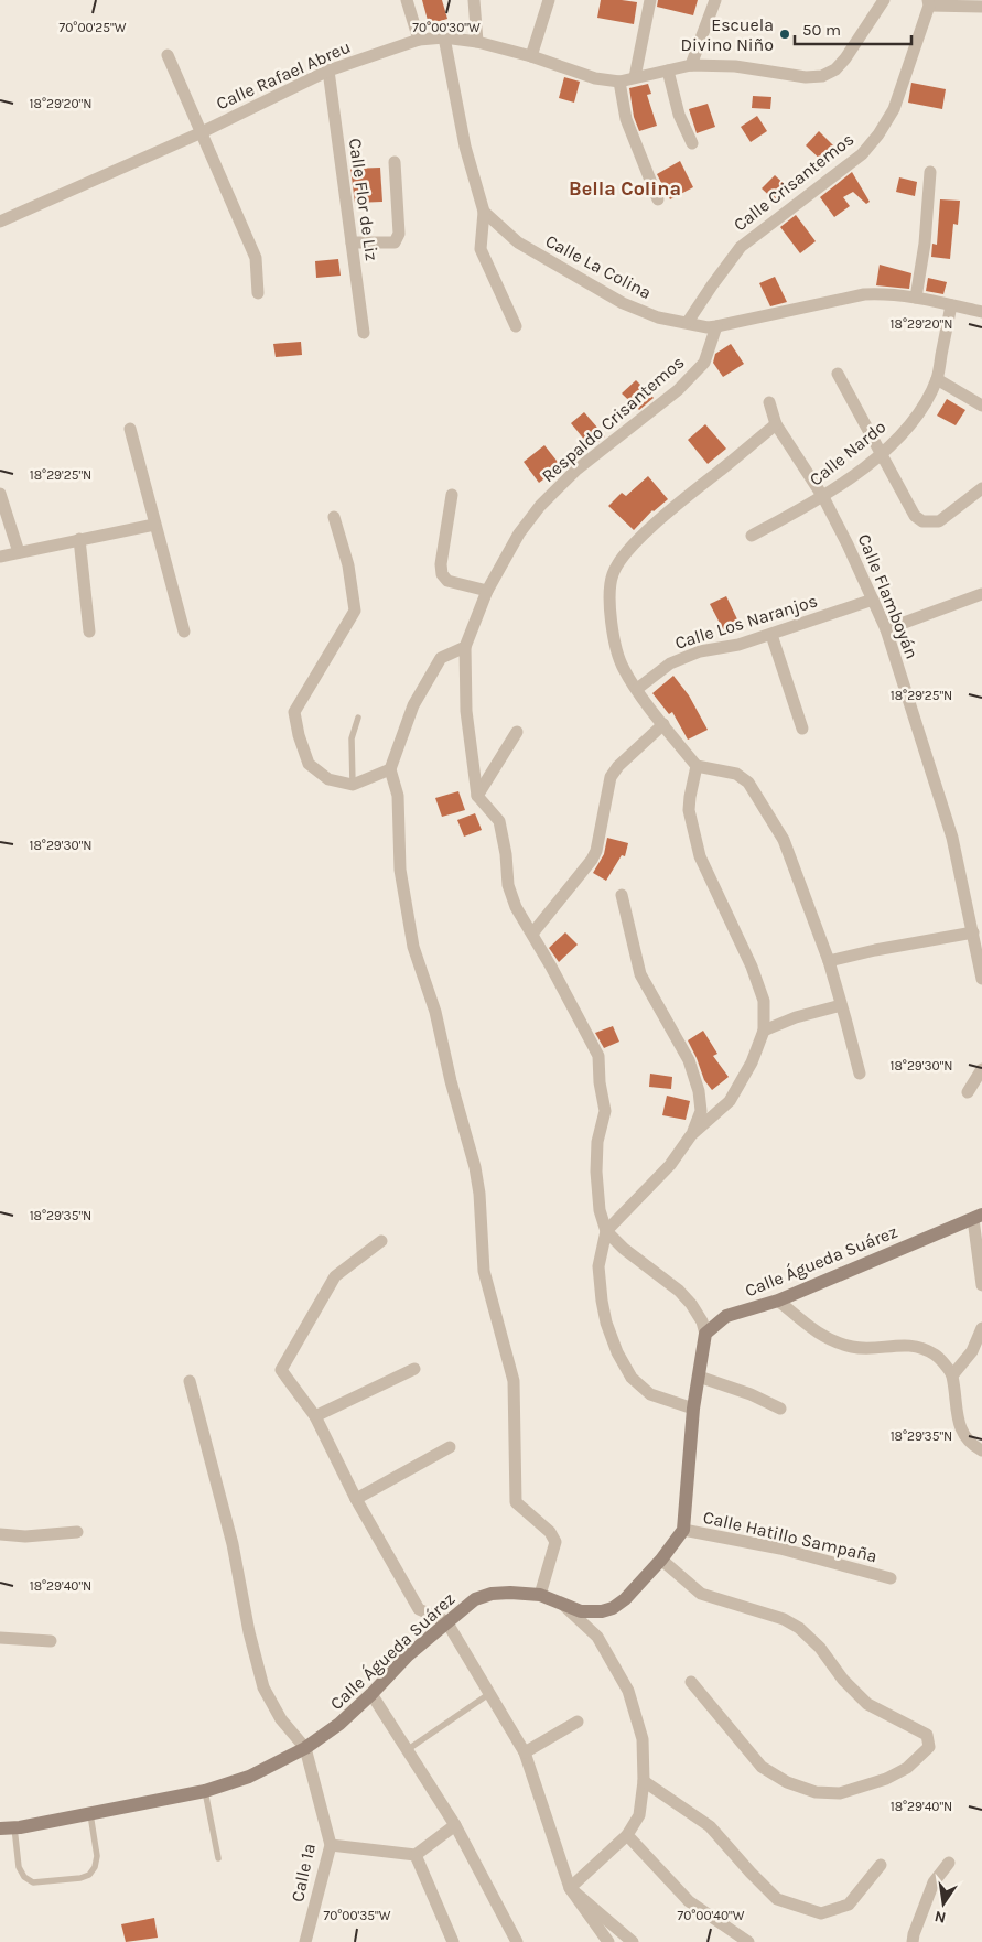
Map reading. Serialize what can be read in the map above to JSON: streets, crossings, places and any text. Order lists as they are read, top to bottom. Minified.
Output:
{"streets":{"street":["Calle Rafael Abreu","Calle Crisantemos","Calle Flor de Liz","Calle La Colina","Respaldo Crisantemos","Calle Nardo","Calle Flamboyán","Calle Los Naranjos","Calle Águeda Suárez","Calle Hatillo Sampaña","Calle 1a"]},"crossings":[["Calle Rafael Abreu","Calle Flor de Liz"],["Calle Crisantemos","Calle La Colina"],["Calle La Colina","Respaldo Crisantemos"],["Calle La Colina","Calle Nardo"],["Calle Nardo","Calle Flamboyán"],["Calle Flamboyán","Calle Los Naranjos"],["Calle Águeda Suárez","Calle Hatillo Sampaña"],["Calle Águeda Suárez","Calle 1a"]],"districts":["Bella Colina"],"places":["Escuela Divino Niño"],"scale_bar":"50 m","north":"bottom","coordinates":["70°00'30\"W","70°00'25\"W","18°29'20\"N","18°29'25\"N","18°29'30\"N","18°29'35\"N","18°29'40\"N","70°00'35\"W","70°00'40\"W"]}
